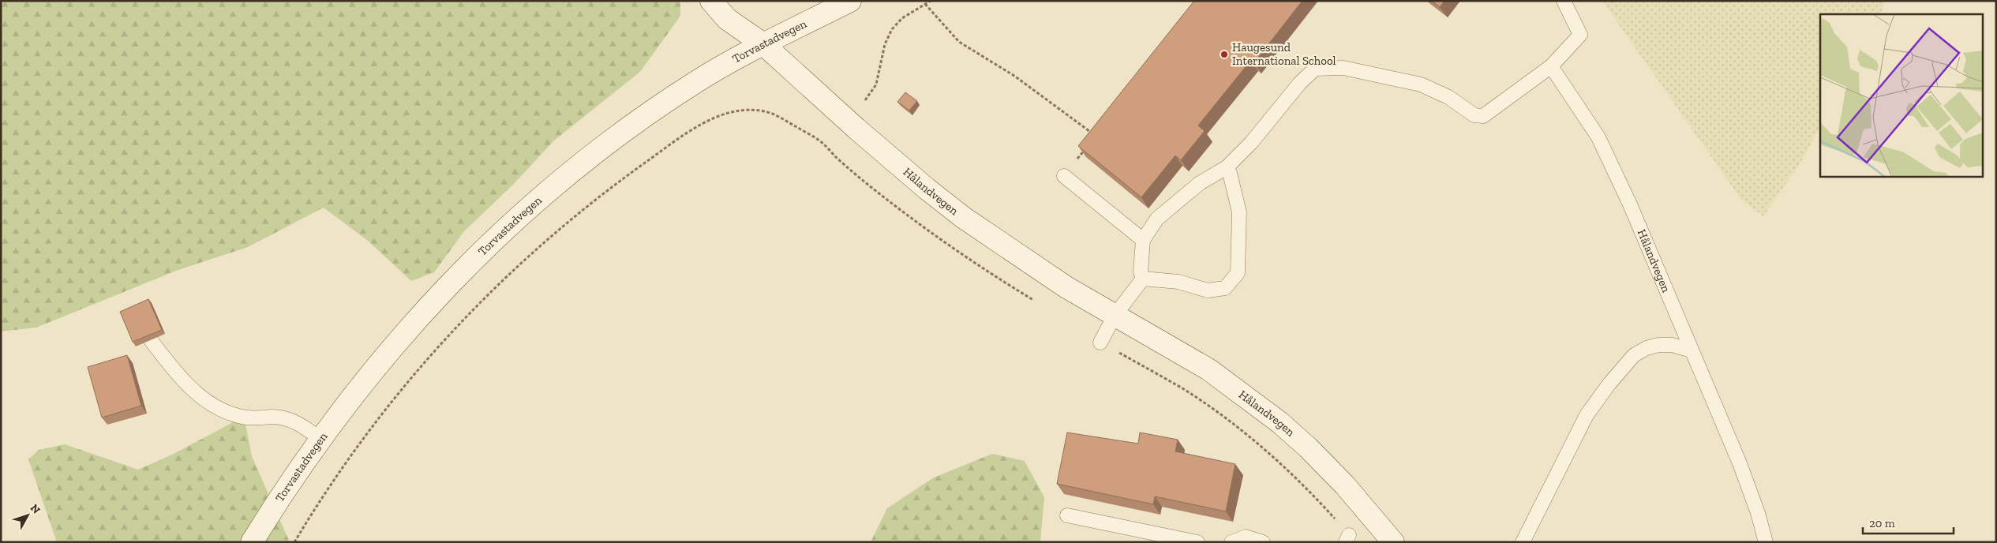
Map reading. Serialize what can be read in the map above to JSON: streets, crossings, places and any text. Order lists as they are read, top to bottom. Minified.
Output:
{"streets":{"main road":["Torvastadvegen","Hålandvegen"]},"crossings":[["Torvastadvegen","Hålandvegen"]],"places":["Haugesund International School"],"scale_bar":"20 m","north":"top right"}
